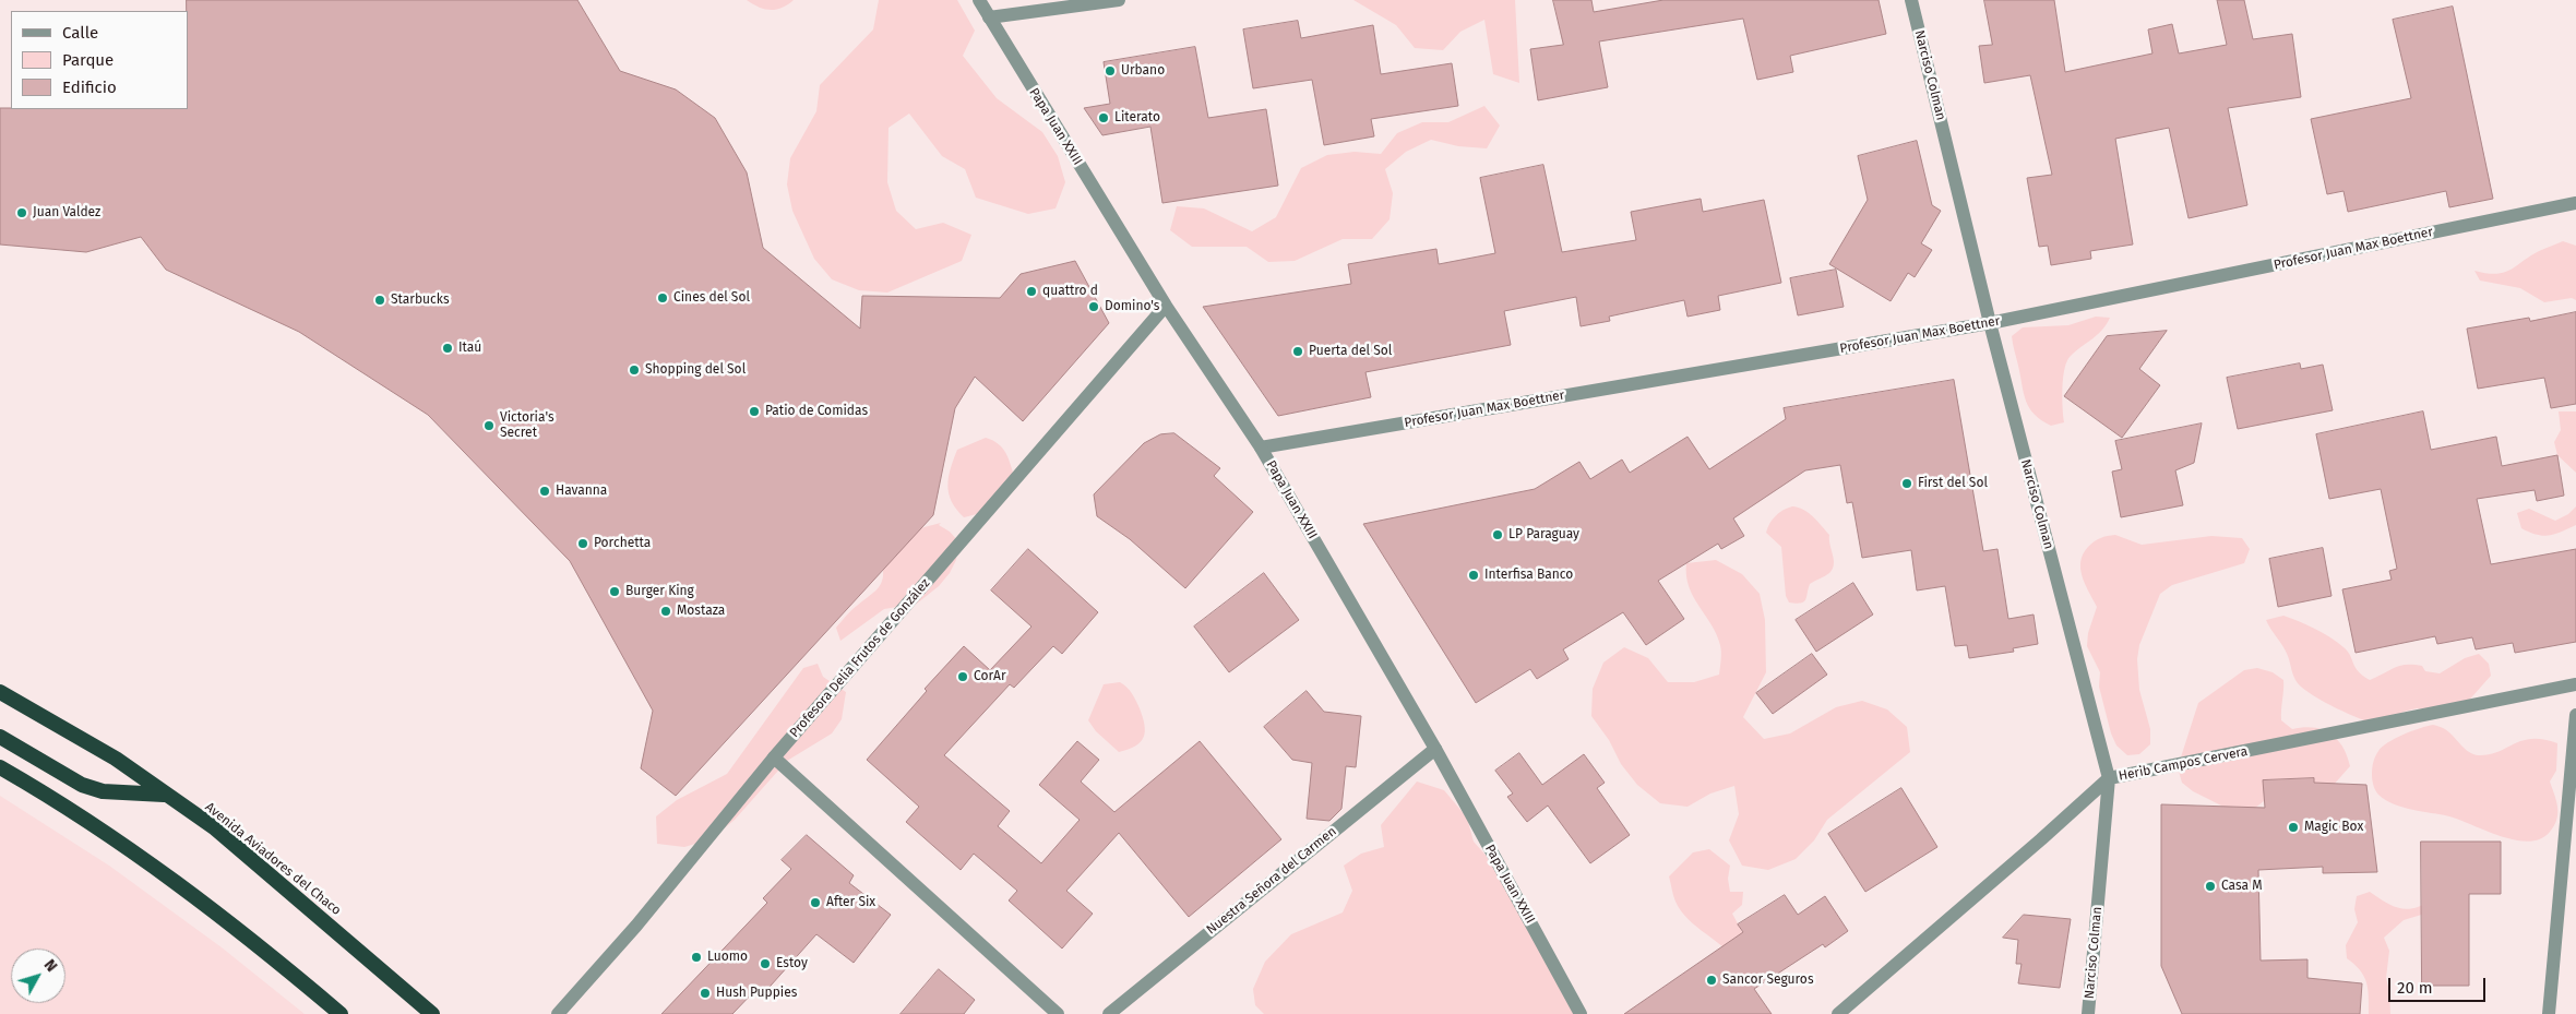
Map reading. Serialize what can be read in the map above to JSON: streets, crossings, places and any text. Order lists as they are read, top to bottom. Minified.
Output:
{"streets":{"highway":["Avenida Aviadores del Chaco"],"street":["Narciso Colman","Papa Juan XXIII","Profesor Juan Max Boettner","Profesora Delia Frutos de González","Herib Campos Cervera","Nuestra Señora del Carmen"]},"crossings":[["Narciso Colman","Profesor Juan Max Boettner"],["Narciso Colman","Herib Campos Cervera"],["Papa Juan XXIII","Profesor Juan Max Boettner"],["Papa Juan XXIII","Profesora Delia Frutos de González"],["Papa Juan XXIII","Nuestra Señora del Carmen"]],"places":["Urbano","Literato","Juan Valdez","quattro d","Cines del Sol","Starbucks","Domino's","Itaú","Puerta del Sol","Shopping del Sol","Patio de Comidas","Victoria's Secret","First del Sol","Havanna","LP Paraguay","Porchetta","Interfisa Banco","Burger King","Mostaza","CorAr","Magic Box","Casa M","After Six","Luomo","Estoy","Sancor Seguros","Hush Puppies"],"legend":["Calle","Parque","Edificio"],"scale_bar":"20 m","north":"top right"}
